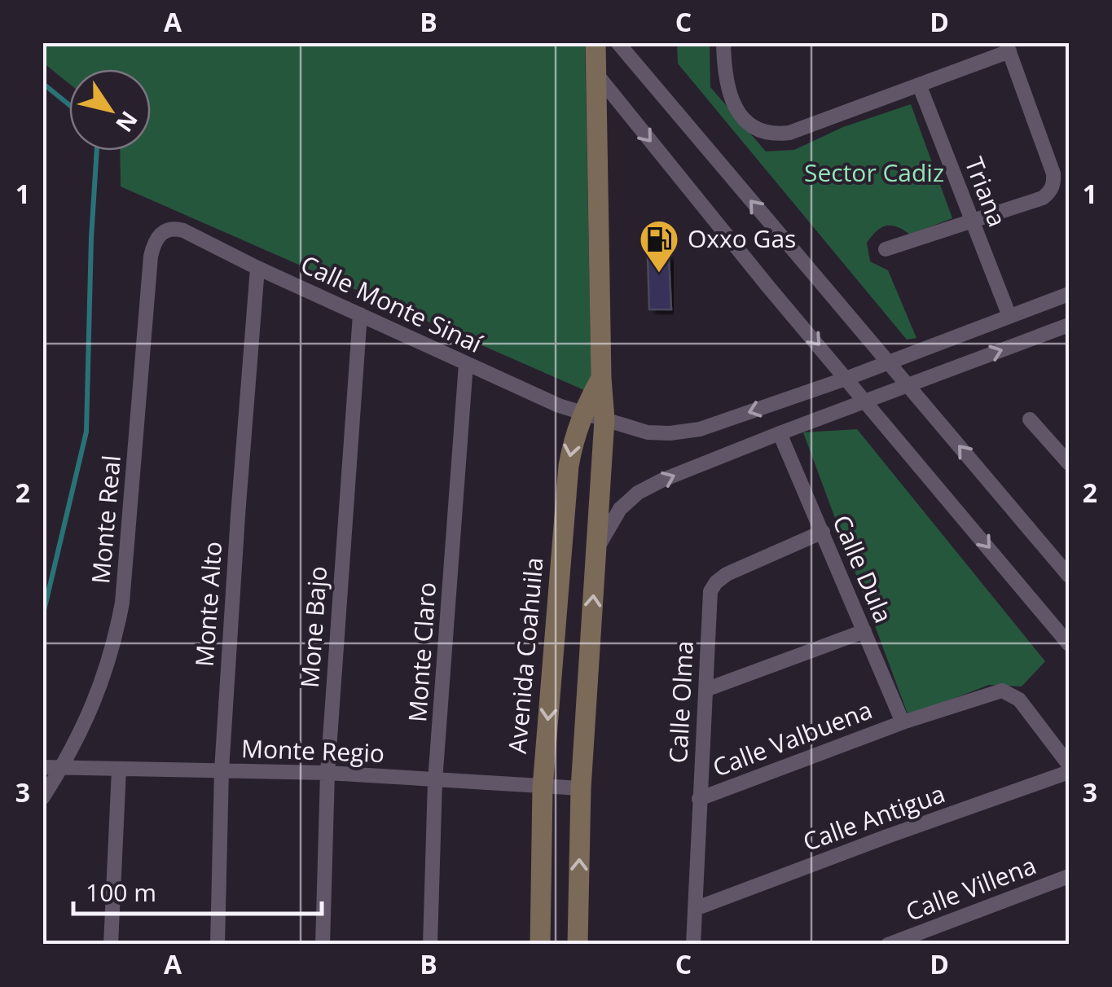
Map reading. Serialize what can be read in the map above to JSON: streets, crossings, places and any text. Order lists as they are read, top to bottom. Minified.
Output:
{"streets":{"street":["Triana","Calle Monte Sinaí","Monte Real","Calle Dula","Monte Alto","Mone Bajo","Monte Claro","Avenida Coahuila","Calle Olma","Calle Valbuena","Monte Regio","Calle Antigua","Calle Villena"]},"crossings":[["Triana","Calle Monte Sinaí"],["Calle Monte Sinaí","Monte Real"],["Calle Monte Sinaí","Monte Alto"],["Calle Monte Sinaí","Mone Bajo"],["Calle Monte Sinaí","Monte Claro"],["Calle Monte Sinaí","Avenida Coahuila"],["Monte Real","Monte Regio"],["Calle Dula","Calle Olma"],["Calle Dula","Calle Valbuena"],["Monte Alto","Monte Regio"],["Mone Bajo","Monte Regio"],["Monte Claro","Monte Regio"],["Avenida Coahuila","Monte Regio"],["Calle Olma","Calle Valbuena"],["Calle Olma","Calle Antigua"]],"parks":["Sector Cadiz"],"places":{"fuel station":["Oxxo Gas"]},"scale_bar":"100 m","north":"bottom right","grid":{"columns":["A","B","C","D"],"rows":["1","2","3"]}}
